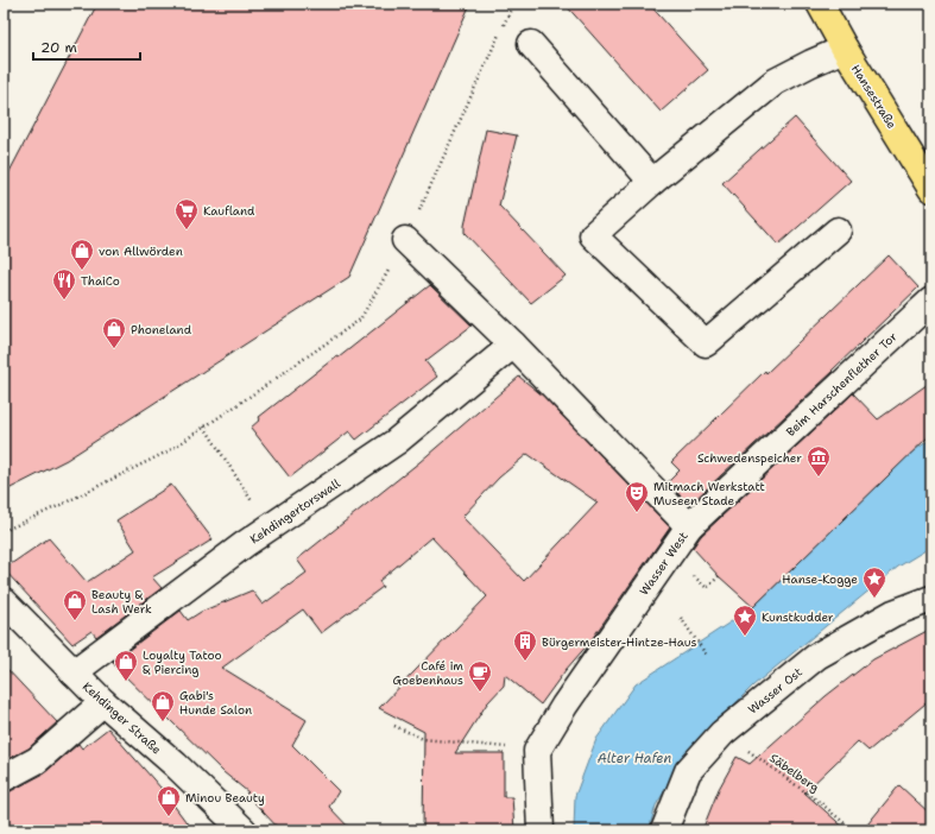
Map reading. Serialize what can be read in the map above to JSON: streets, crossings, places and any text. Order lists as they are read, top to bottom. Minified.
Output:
{"streets":{"main road":["Hansestraße"],"street":["Beim Harschenflether Tor","Kehdingertorswall","Wasser West","Wasser Ost","Kehdinger Straße"],"path":["Säbelberg"]},"crossings":[["Beim Harschenflether Tor","Wasser West"],["Kehdingertorswall","Wasser West"],["Kehdingertorswall","Kehdinger Straße"],["Wasser Ost","Säbelberg"]],"water":["Alter Hafen"],"places":{"supermarket":["Kaufland"],"shop":["von Allwörden","Phoneland","Beauty & Lash Werk","Loyalty Tatoo & Piercing","Gabi's Hunde Salon","Minou Beauty"],"restaurant":["ThaiCo"],"museum":["Schwedenspeicher"],"theatre":["Mitmach Werkstatt Museen Stade"],"place":["Hanse-Kogge","Kunstkudder"],"building":["Bürgermeister-Hintze-Haus"],"cafe":["Café im Goebenhaus"]},"scale_bar":"20 m"}
